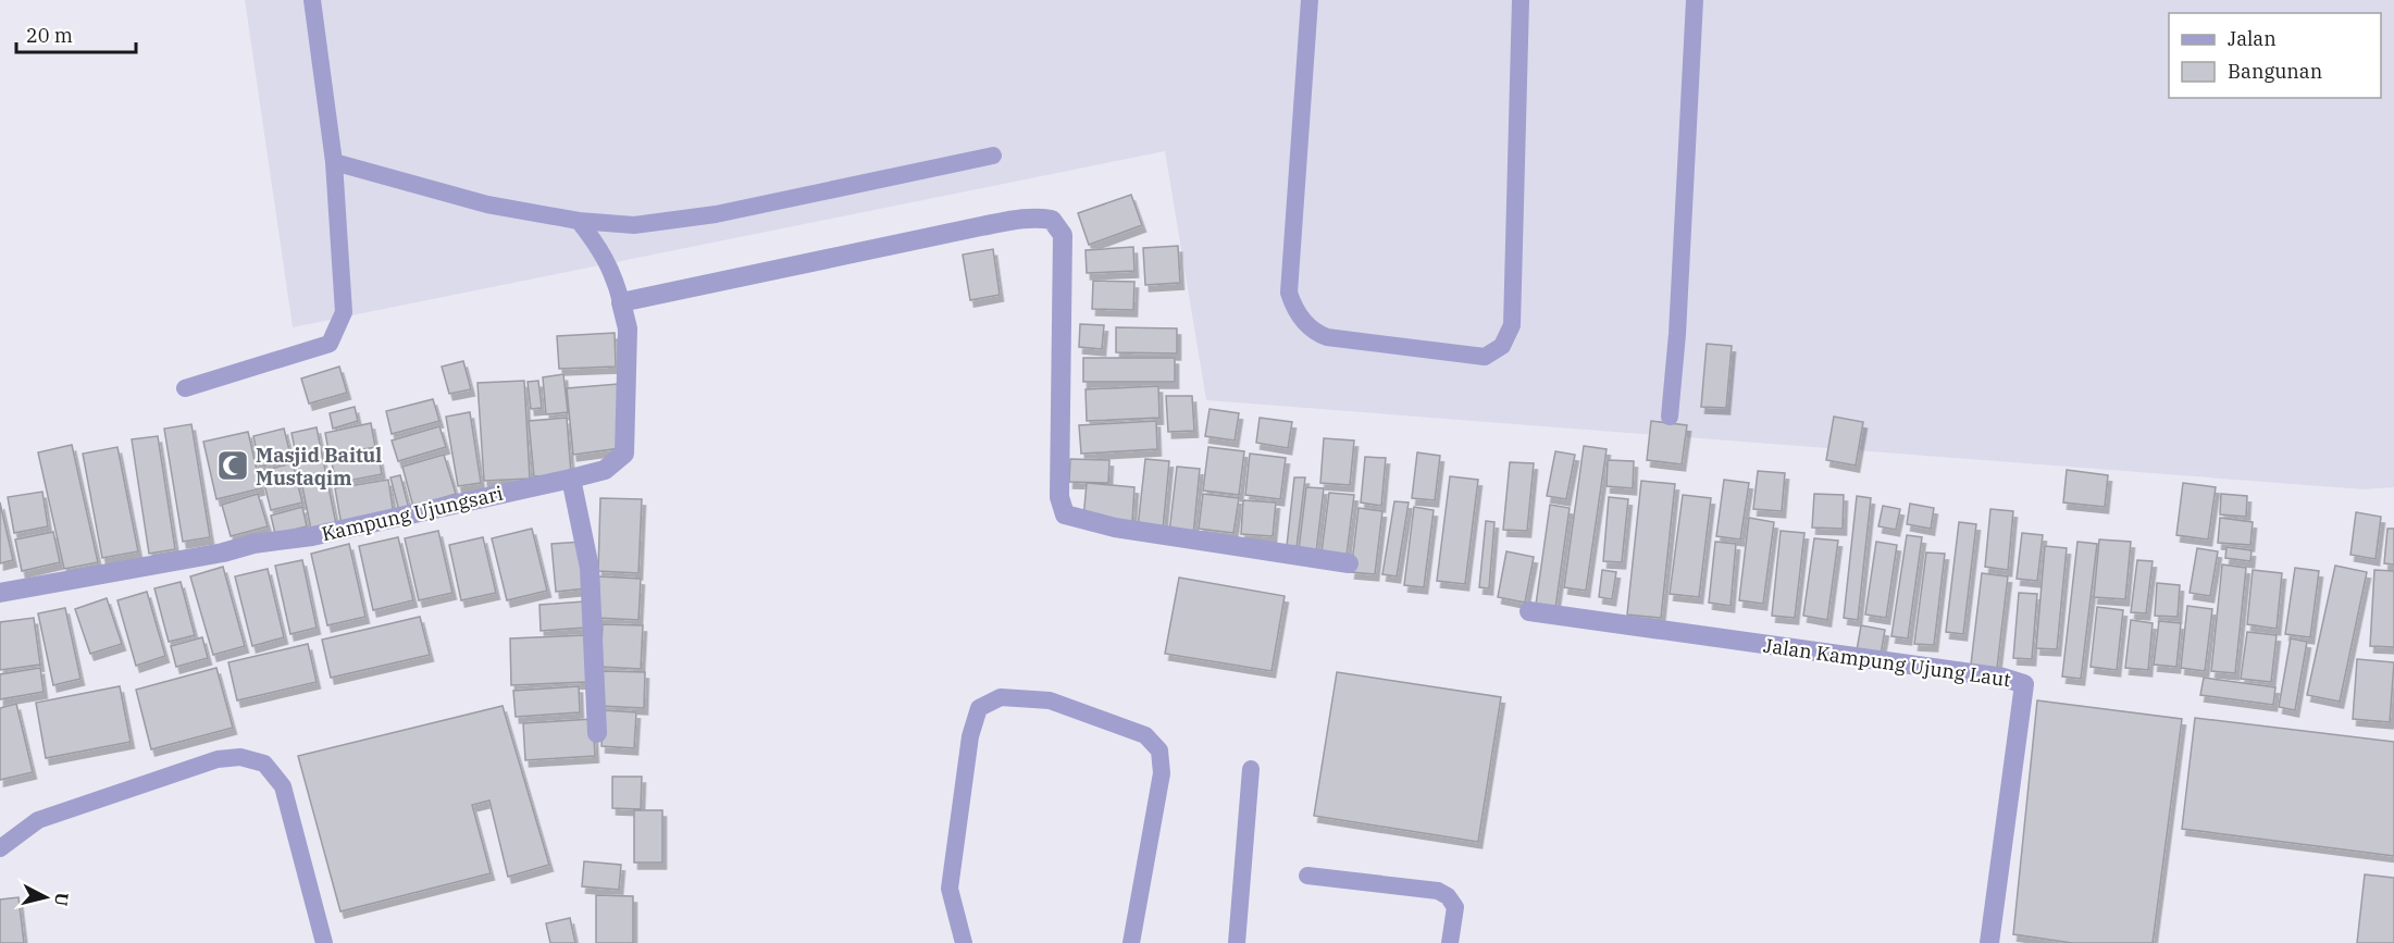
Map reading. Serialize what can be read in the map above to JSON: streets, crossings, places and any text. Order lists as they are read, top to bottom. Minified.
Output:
{"streets":{"street":["Kampung Ujungsari","Jalan Kampung Ujung Laut"]},"places":{"mosque":["Masjid Baitul Mustaqim"]},"legend":["Jalan","Bangunan"],"scale_bar":"20 m","north":"right"}
